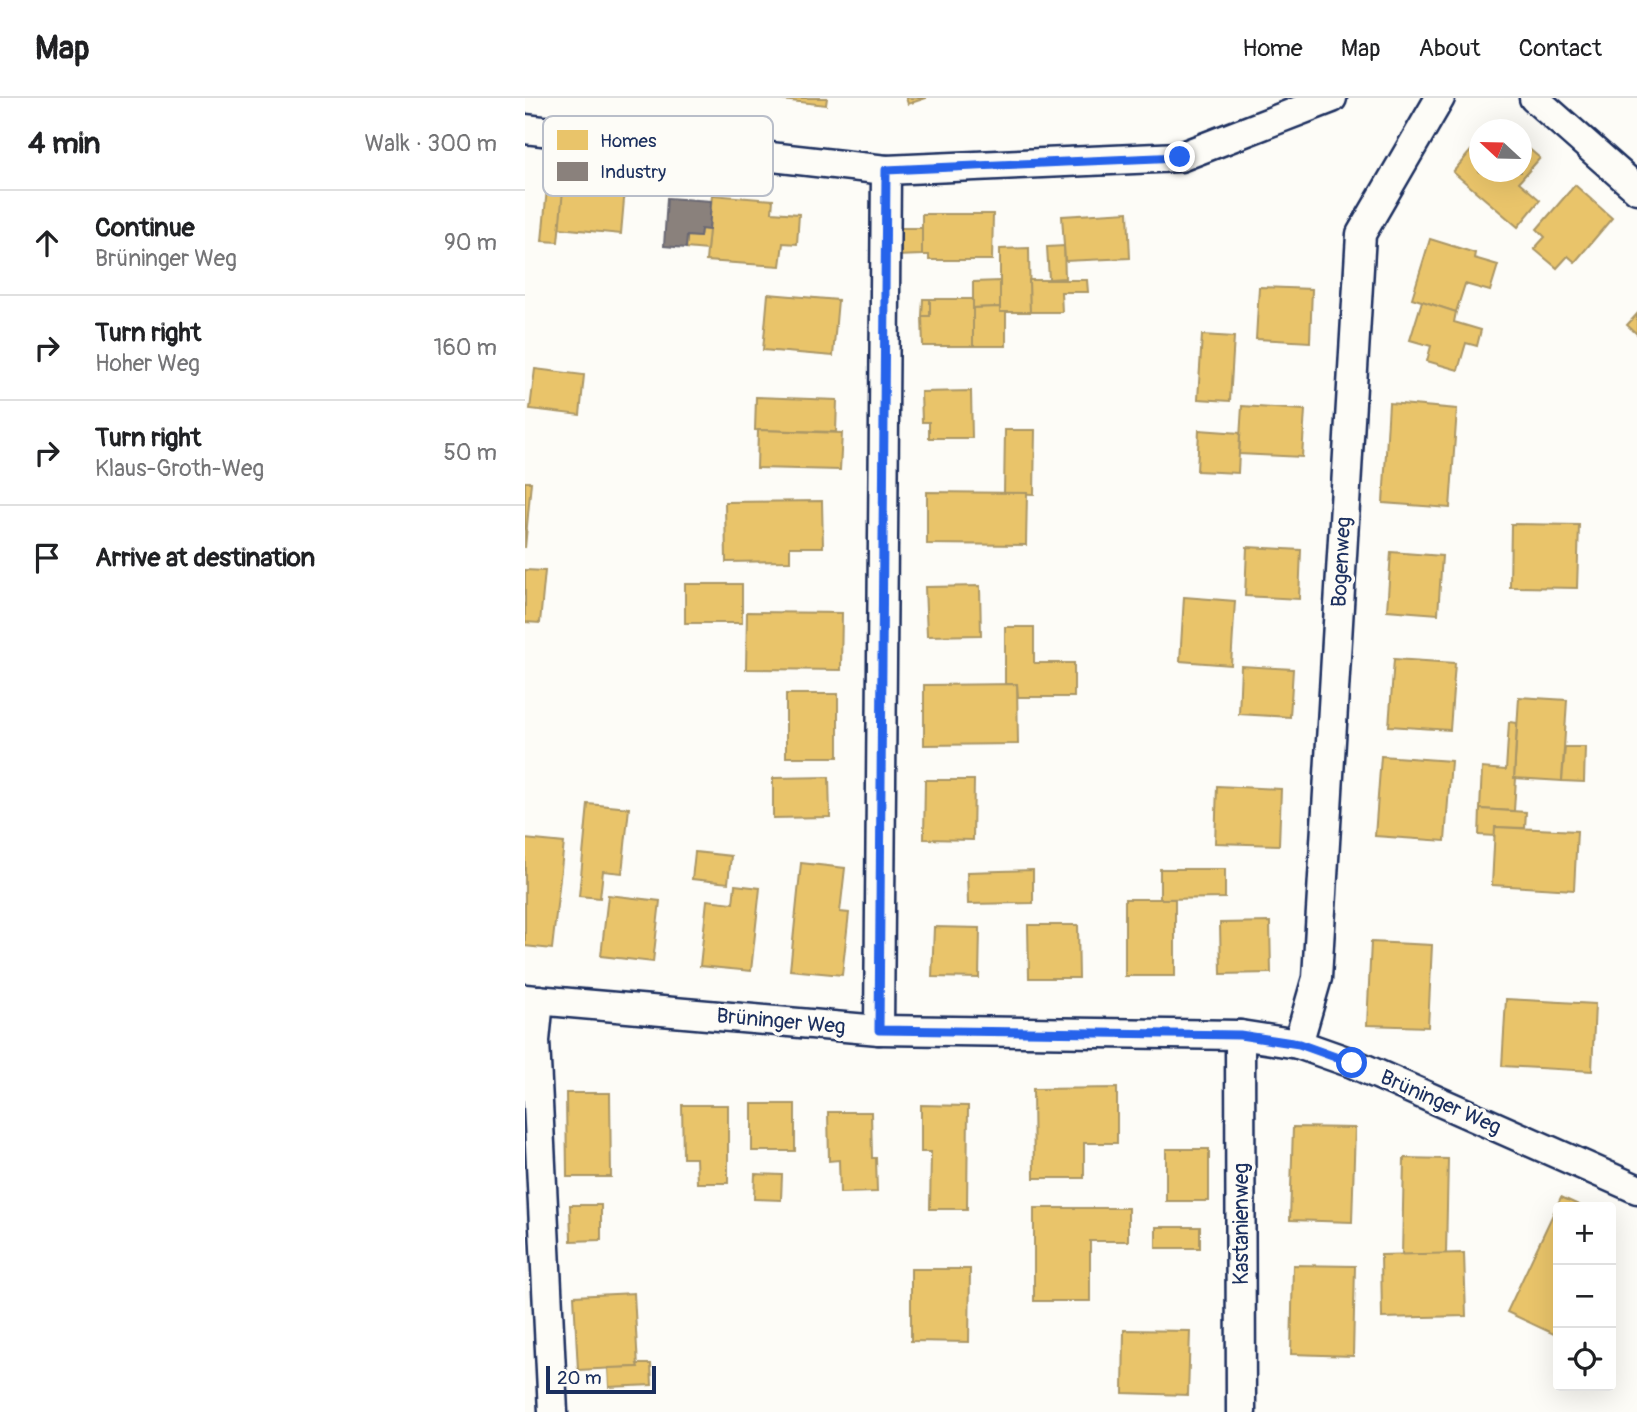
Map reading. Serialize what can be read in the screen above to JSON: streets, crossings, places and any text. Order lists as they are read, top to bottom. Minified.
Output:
{"streets":{"street":["Bogenweg","Brüninger Weg","Kastanienweg"]},"crossings":[["Bogenweg","Brüninger Weg"],["Brüninger Weg","Kastanienweg"]],"legend":["Homes","Industry"],"scale_bar":"20 m","north":"left","page":{"header":"Map","nav":["Home","Map","About","Contact"],"heading":["4 min","Walk · 300 m"],"list":[["Continue","Brüninger Weg","90 m"],["Turn right","Hoher Weg","160 m"],["Turn right","Klaus-Groth-Weg","50 m"],"Arrive at destination"],"map_buttons":["+","−"],"scale":"20 m"}}
